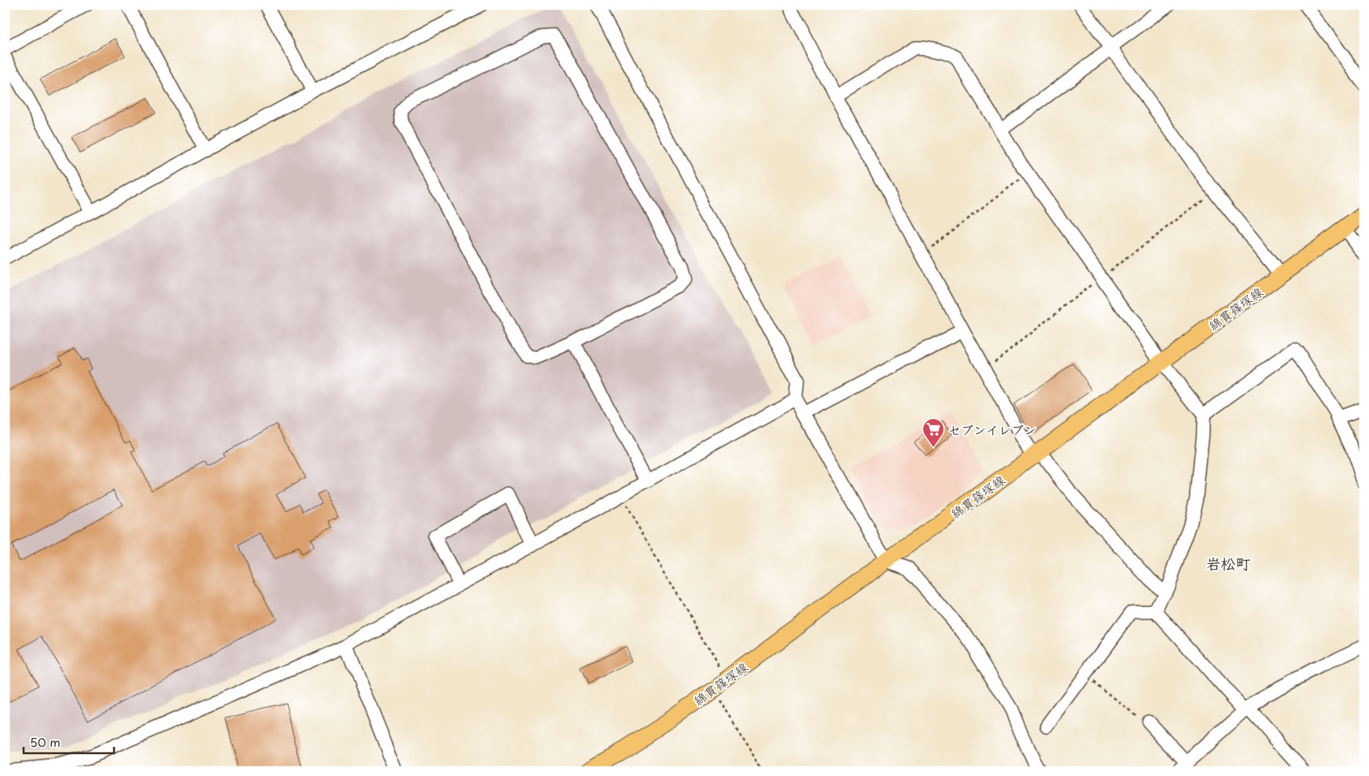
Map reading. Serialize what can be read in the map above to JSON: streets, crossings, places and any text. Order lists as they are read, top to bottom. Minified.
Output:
{"streets":{"main road":["綿貫篠塚線"]},"districts":["岩松町"],"places":{"supermarket":["セブンイレブン"]},"scale_bar":"50 m"}
